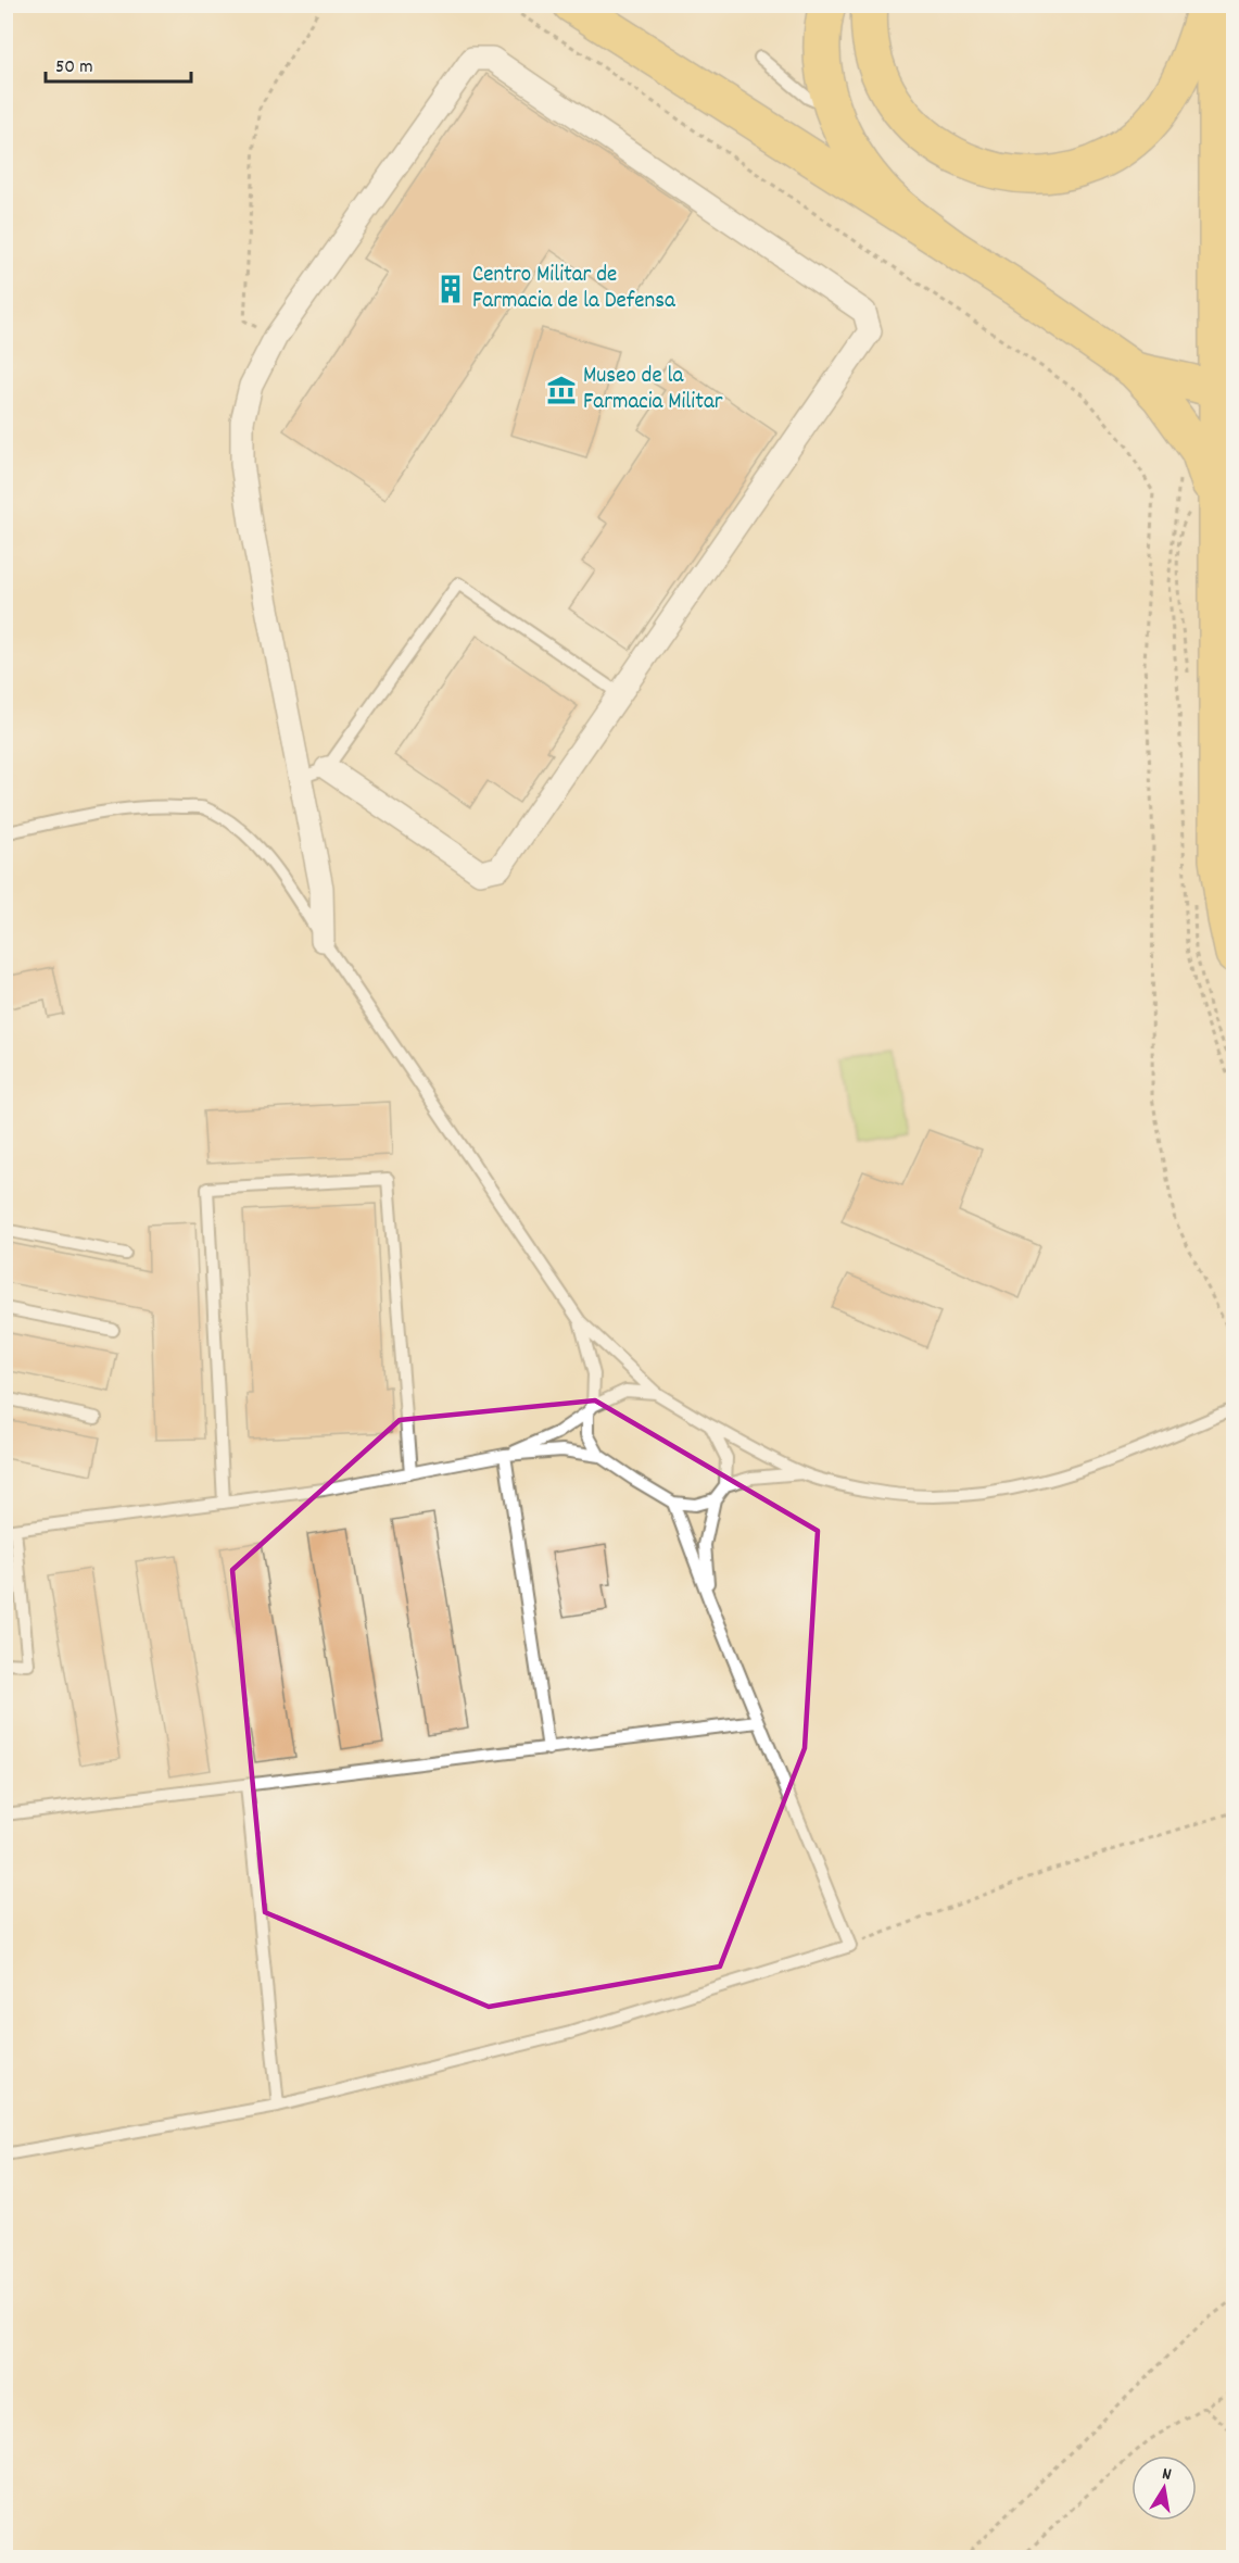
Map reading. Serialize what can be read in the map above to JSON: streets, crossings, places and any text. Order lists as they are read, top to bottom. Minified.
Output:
{"places":{"building":["Centro Militar de Farmacia de la Defensa"],"museum":["Museo de la Farmacia Militar"]},"scale_bar":"50 m","north":"top"}
